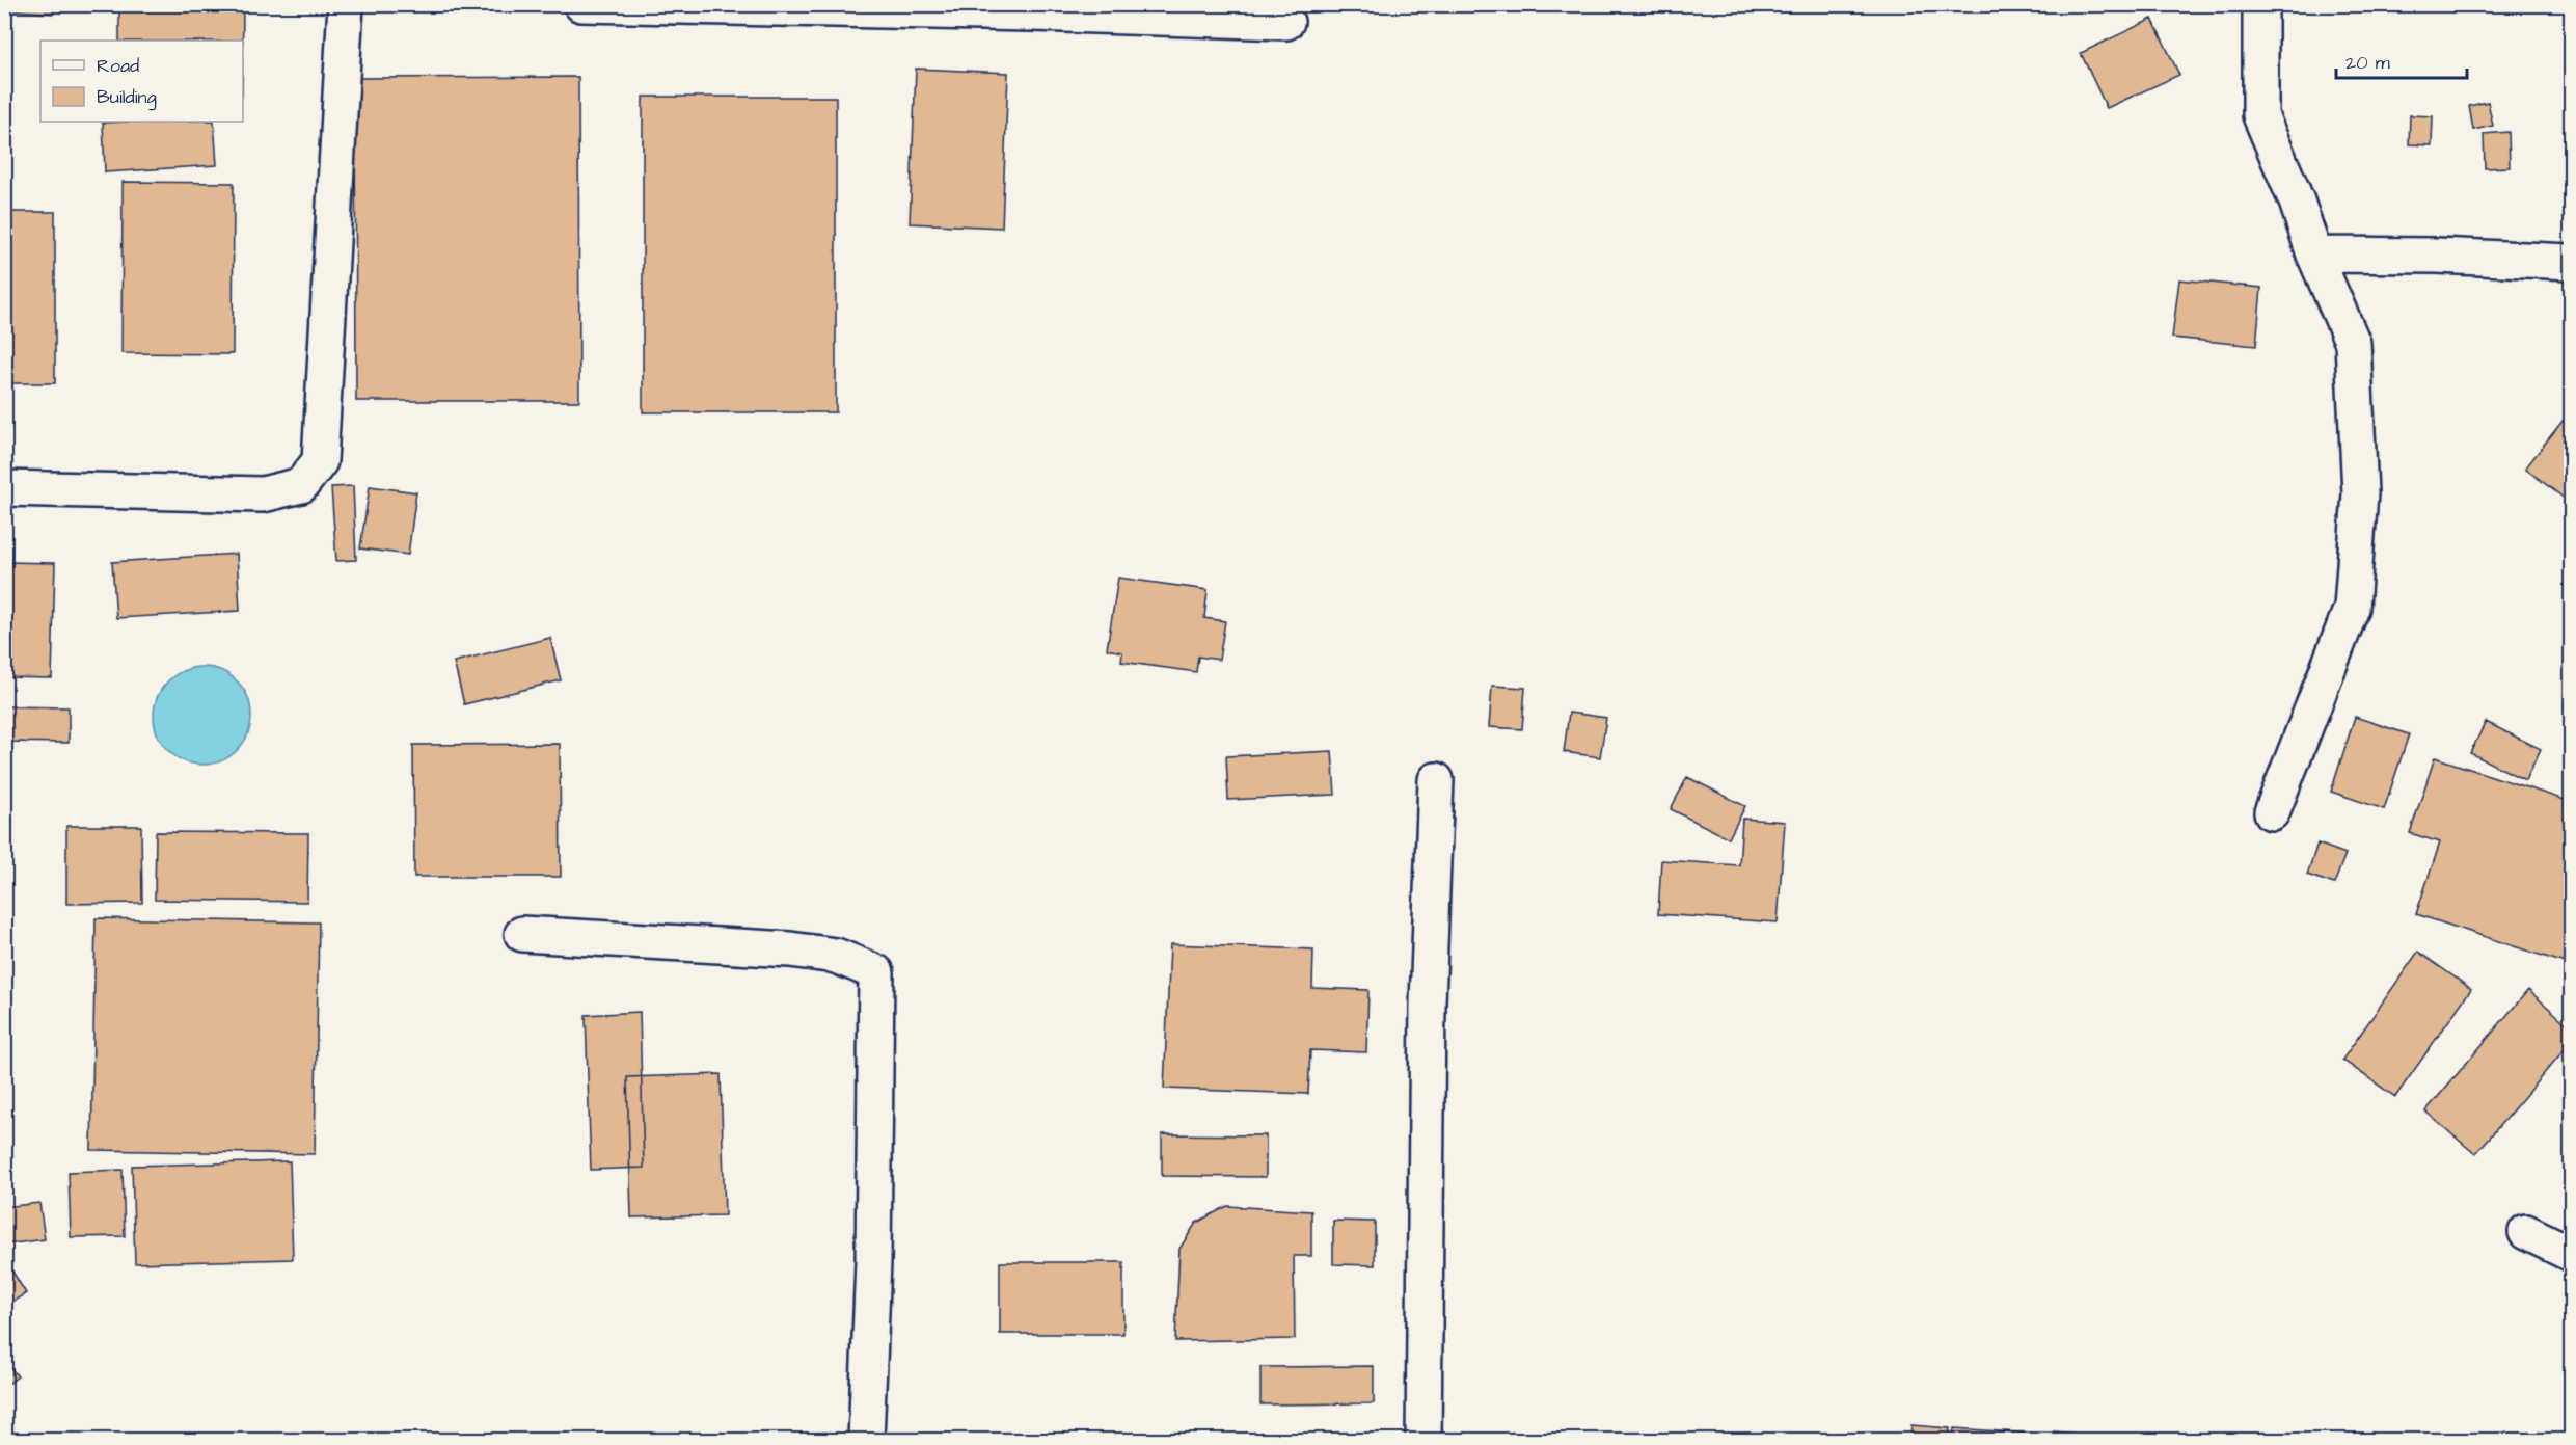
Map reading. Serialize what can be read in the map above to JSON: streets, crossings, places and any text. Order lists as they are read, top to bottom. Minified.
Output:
{"legend":["Road","Building"],"scale_bar":"20 m"}
